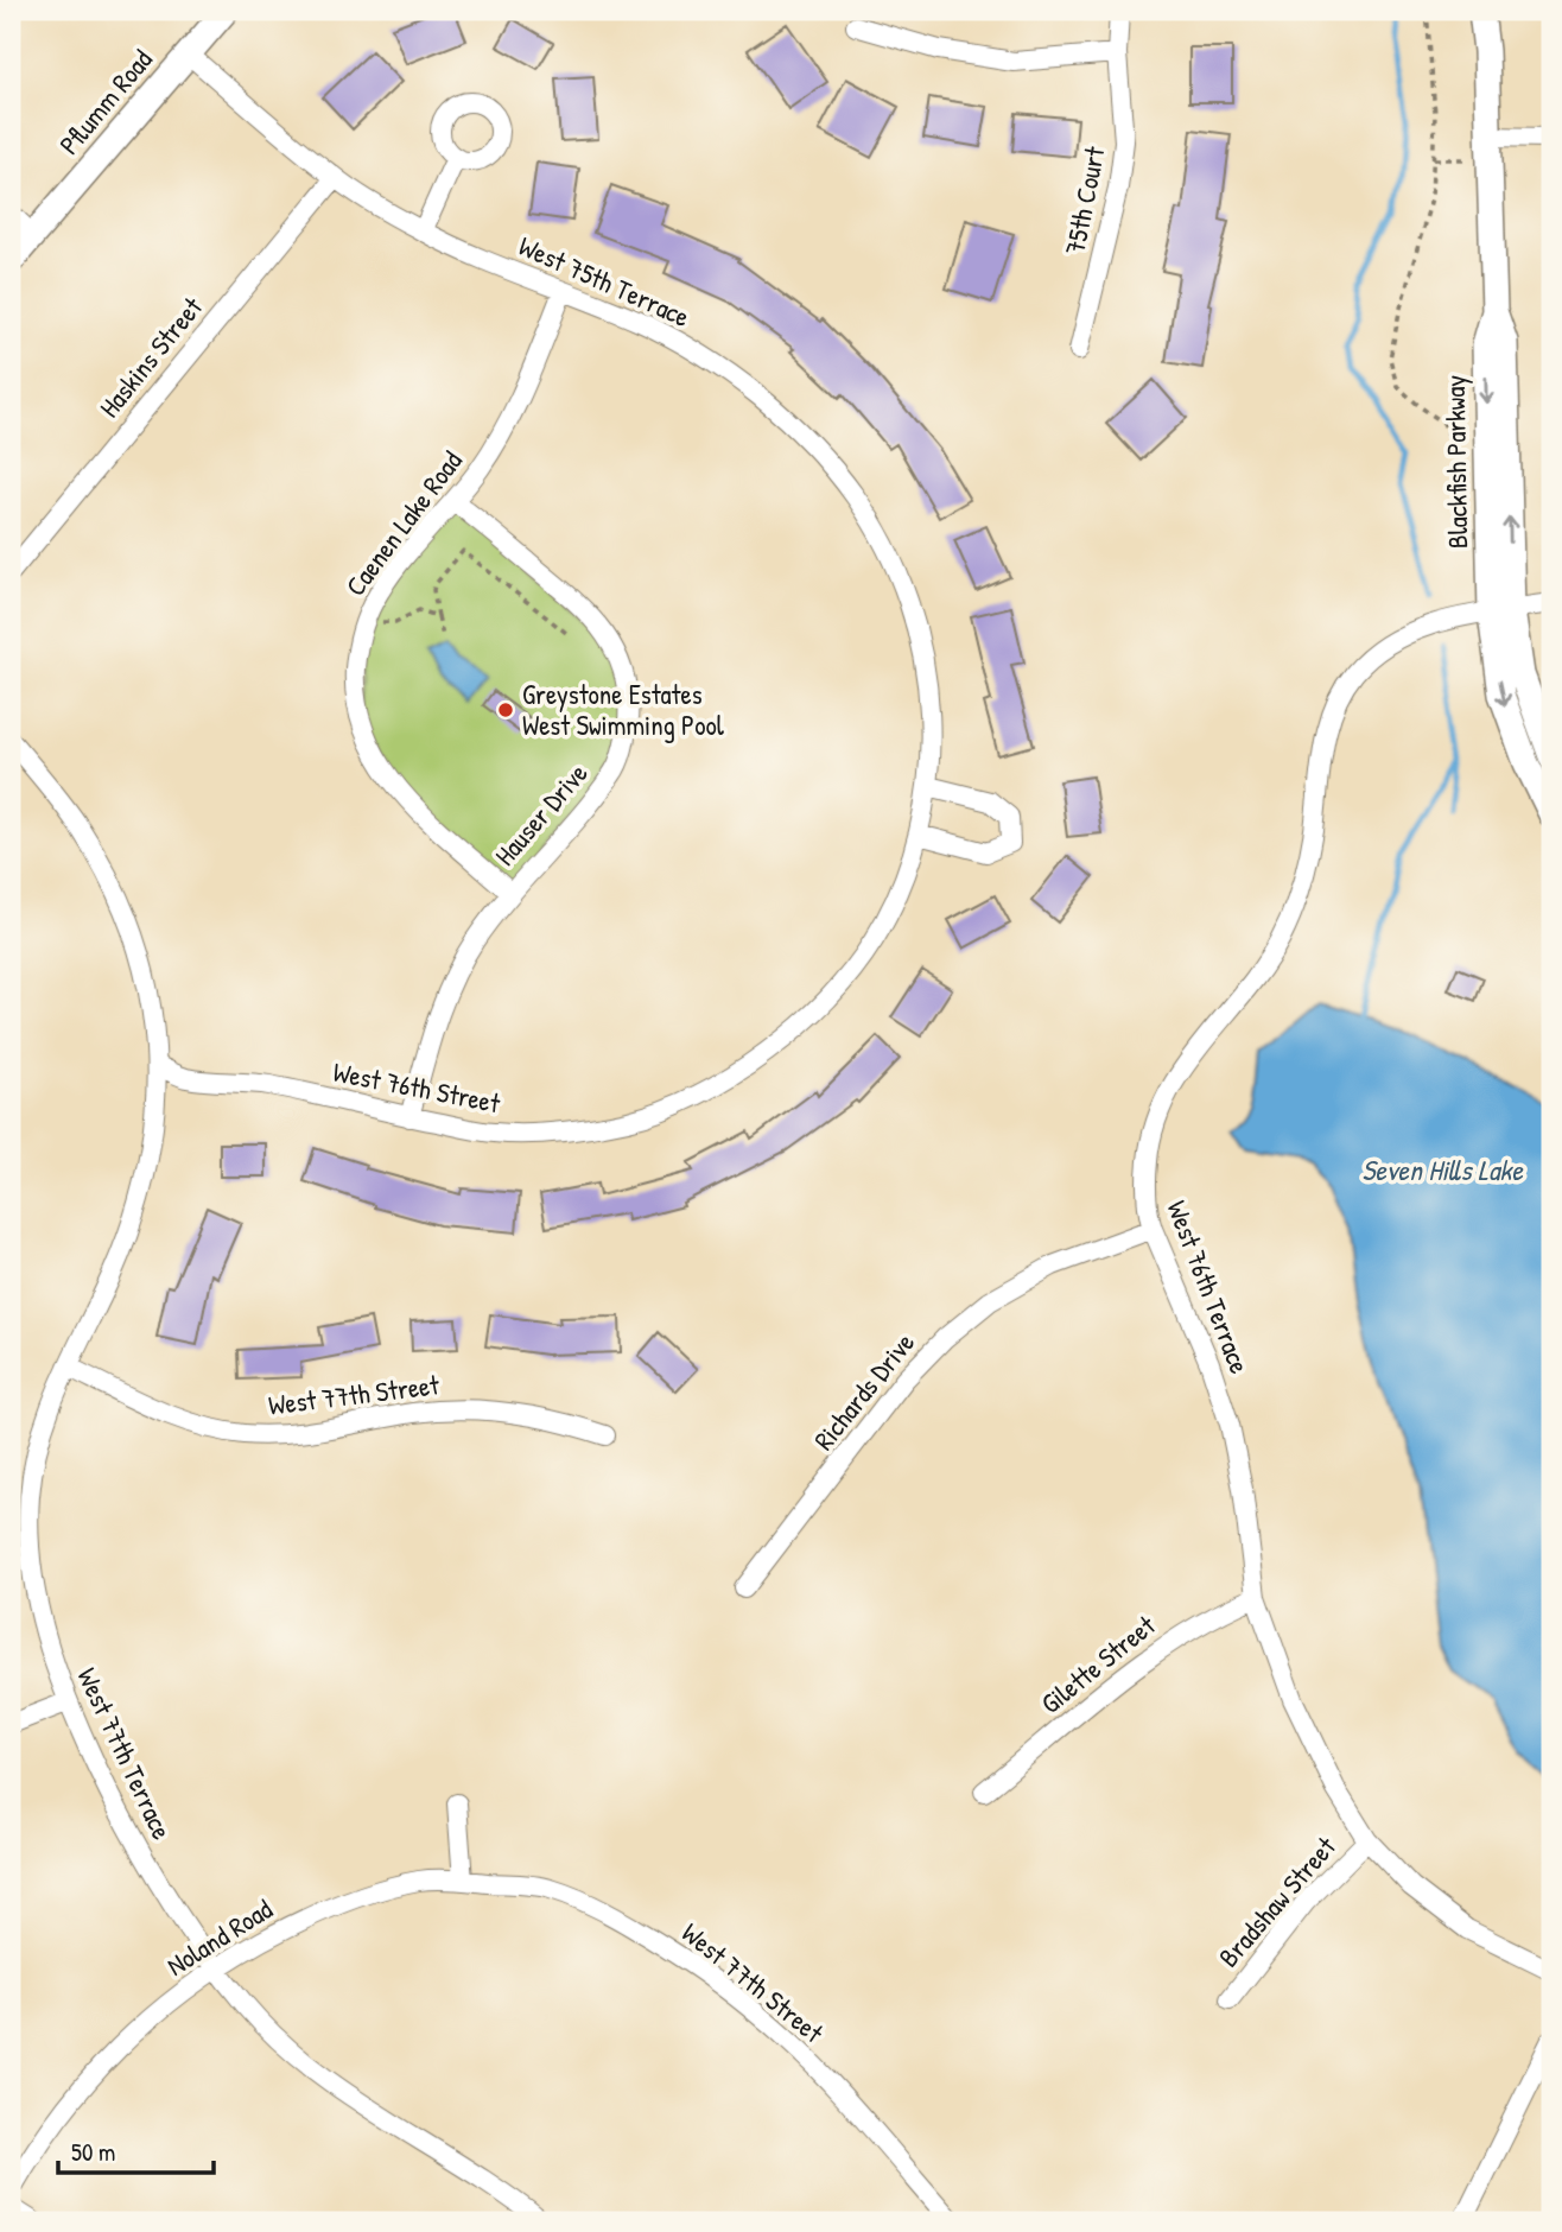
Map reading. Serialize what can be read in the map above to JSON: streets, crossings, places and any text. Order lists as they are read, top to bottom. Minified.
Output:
{"streets":{"main road":["Pflumm Road","Blackfish Parkway"],"street":["75th Court","West 75th Terrace","Haskins Street","Caenen Lake Road","Hauser Drive","West 76th Street","West 76th Terrace","Richards Drive","West 77th Street","Gilette Street","West 77th Terrace","Bradshaw Street","Noland Road"]},"crossings":[["Pflumm Road","West 75th Terrace"],["West 75th Terrace","Haskins Street"],["West 75th Terrace","Caenen Lake Road"],["West 75th Terrace","West 76th Street"],["Blackfish Parkway","West 76th Terrace"],["Caenen Lake Road","Hauser Drive"],["Hauser Drive","West 76th Street"],["West 76th Street","West 77th Terrace"],["West 76th Terrace","Richards Drive"],["West 76th Terrace","Gilette Street"],["West 76th Terrace","Bradshaw Street"],["West 77th Street","West 77th Terrace"],["West 77th Street","Noland Road"],["West 77th Terrace","Noland Road"]],"water":["Seven Hills Lake"],"places":["Greystone Estates West Swimming Pool"],"scale_bar":"50 m"}
